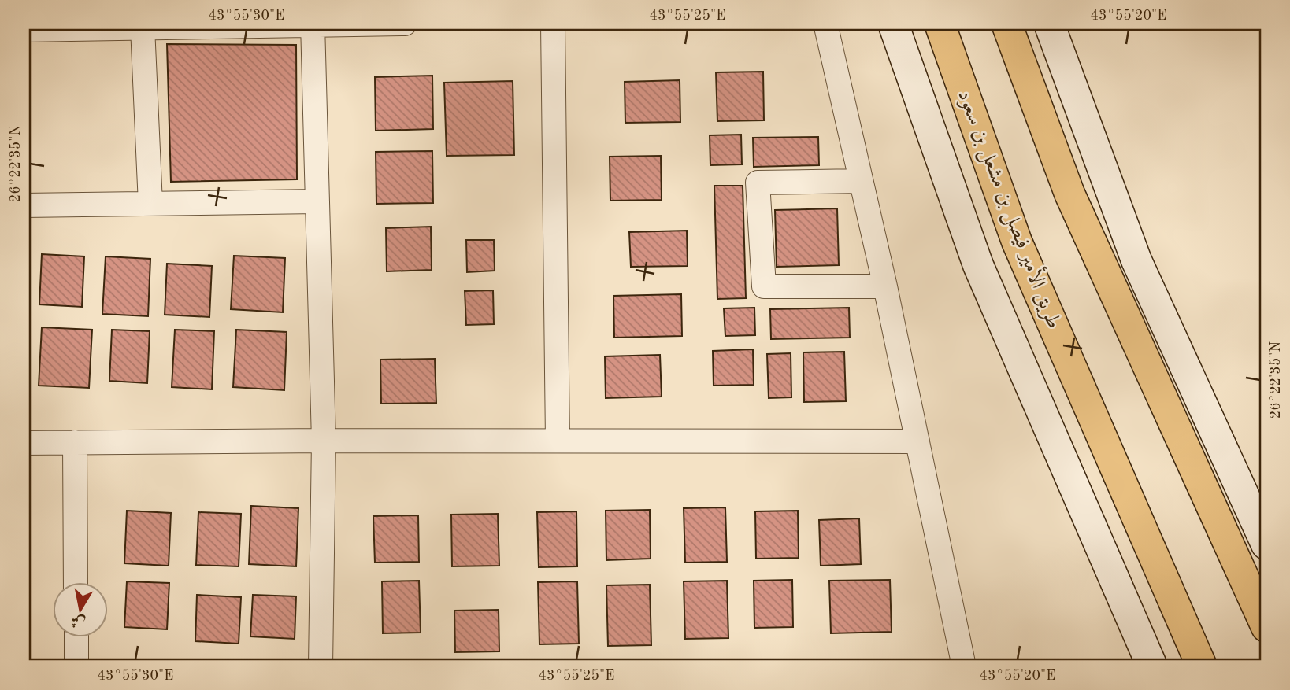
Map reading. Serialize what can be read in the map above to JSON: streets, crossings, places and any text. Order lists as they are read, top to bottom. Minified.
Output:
{"streets":{"main road":["طريق الأمير فيصل بن مشعل بن سعود"]},"north":"bottom","coordinates":["43°55'30\"E","43°55'25\"E","43°55'20\"E","26°22'35\"N"]}
